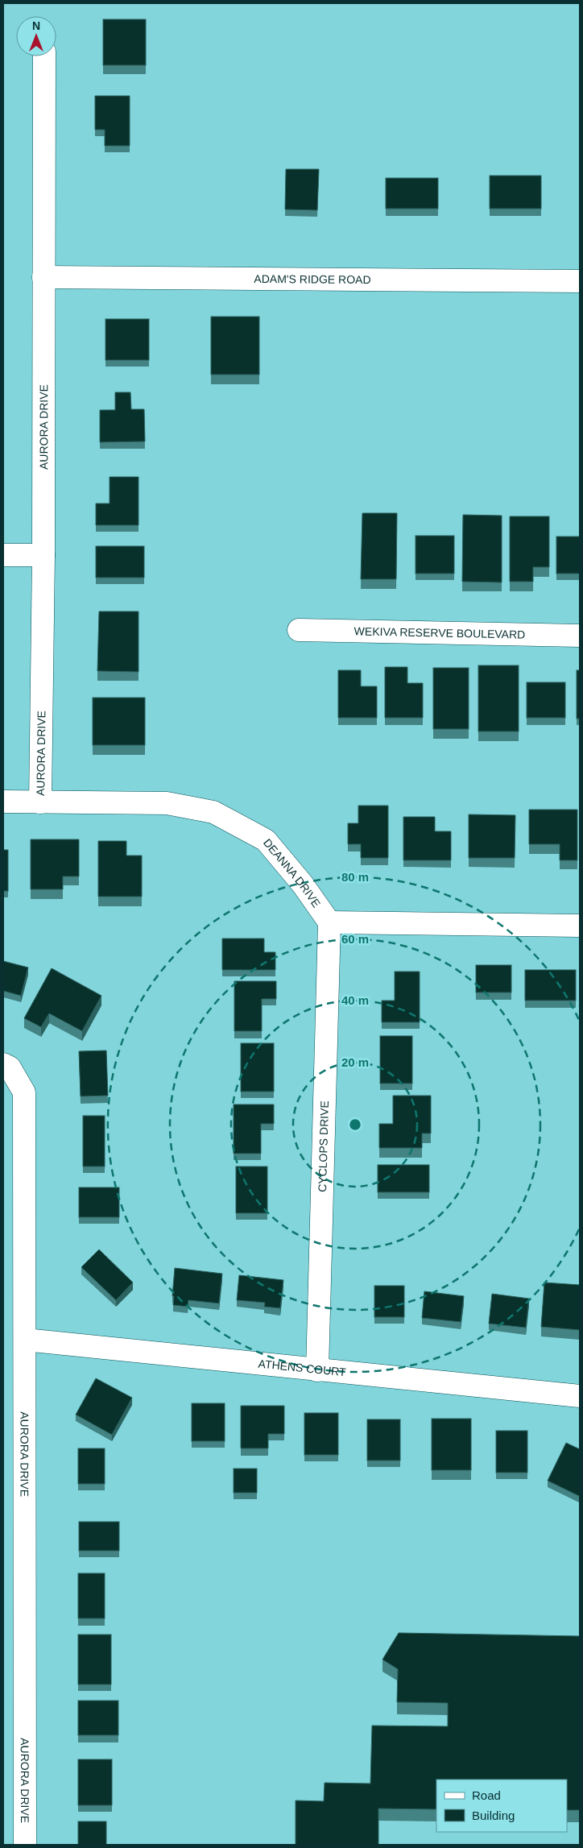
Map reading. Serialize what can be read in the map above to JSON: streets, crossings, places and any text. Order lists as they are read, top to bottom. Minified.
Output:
{"streets":{"street":["ADAM'S RIDGE ROAD","AURORA DRIVE","WEKIVA RESERVE BOULEVARD","DEANNA DRIVE","CYCLOPS DRIVE","ATHENS COURT"]},"crossings":[["ADAM'S RIDGE ROAD","AURORA DRIVE"],["AURORA DRIVE","DEANNA DRIVE"],["AURORA DRIVE","ATHENS COURT"],["DEANNA DRIVE","CYCLOPS DRIVE"],["CYCLOPS DRIVE","ATHENS COURT"]],"legend":["Road","Building"],"north":"top","rings":["80 m","60 m","40 m","20 m"]}
